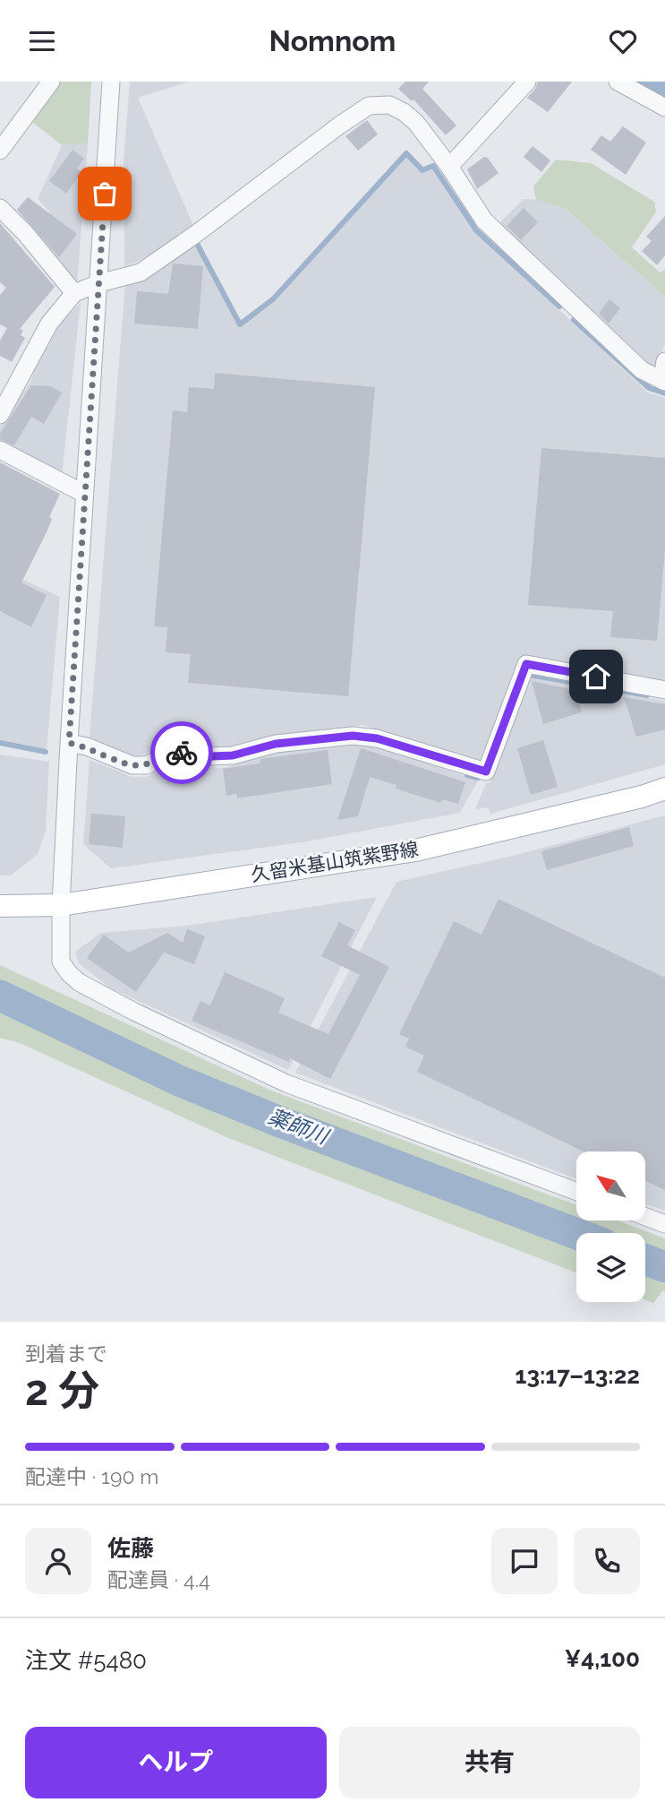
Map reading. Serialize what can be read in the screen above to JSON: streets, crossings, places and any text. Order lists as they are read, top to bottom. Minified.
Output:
{"streets":{"main road":["久留米基山筑紫野線"]},"water":["薬師川"],"north":"top left","page":{"header":"Nomnom","heading":["2 分","到着まで","13:17–13:22"],"panel":["佐藤","配達員 · 4.4","注文 #5480","¥4,100"],"bar":"配達中 · 190 m","buttons":["ヘルプ","共有"]}}
